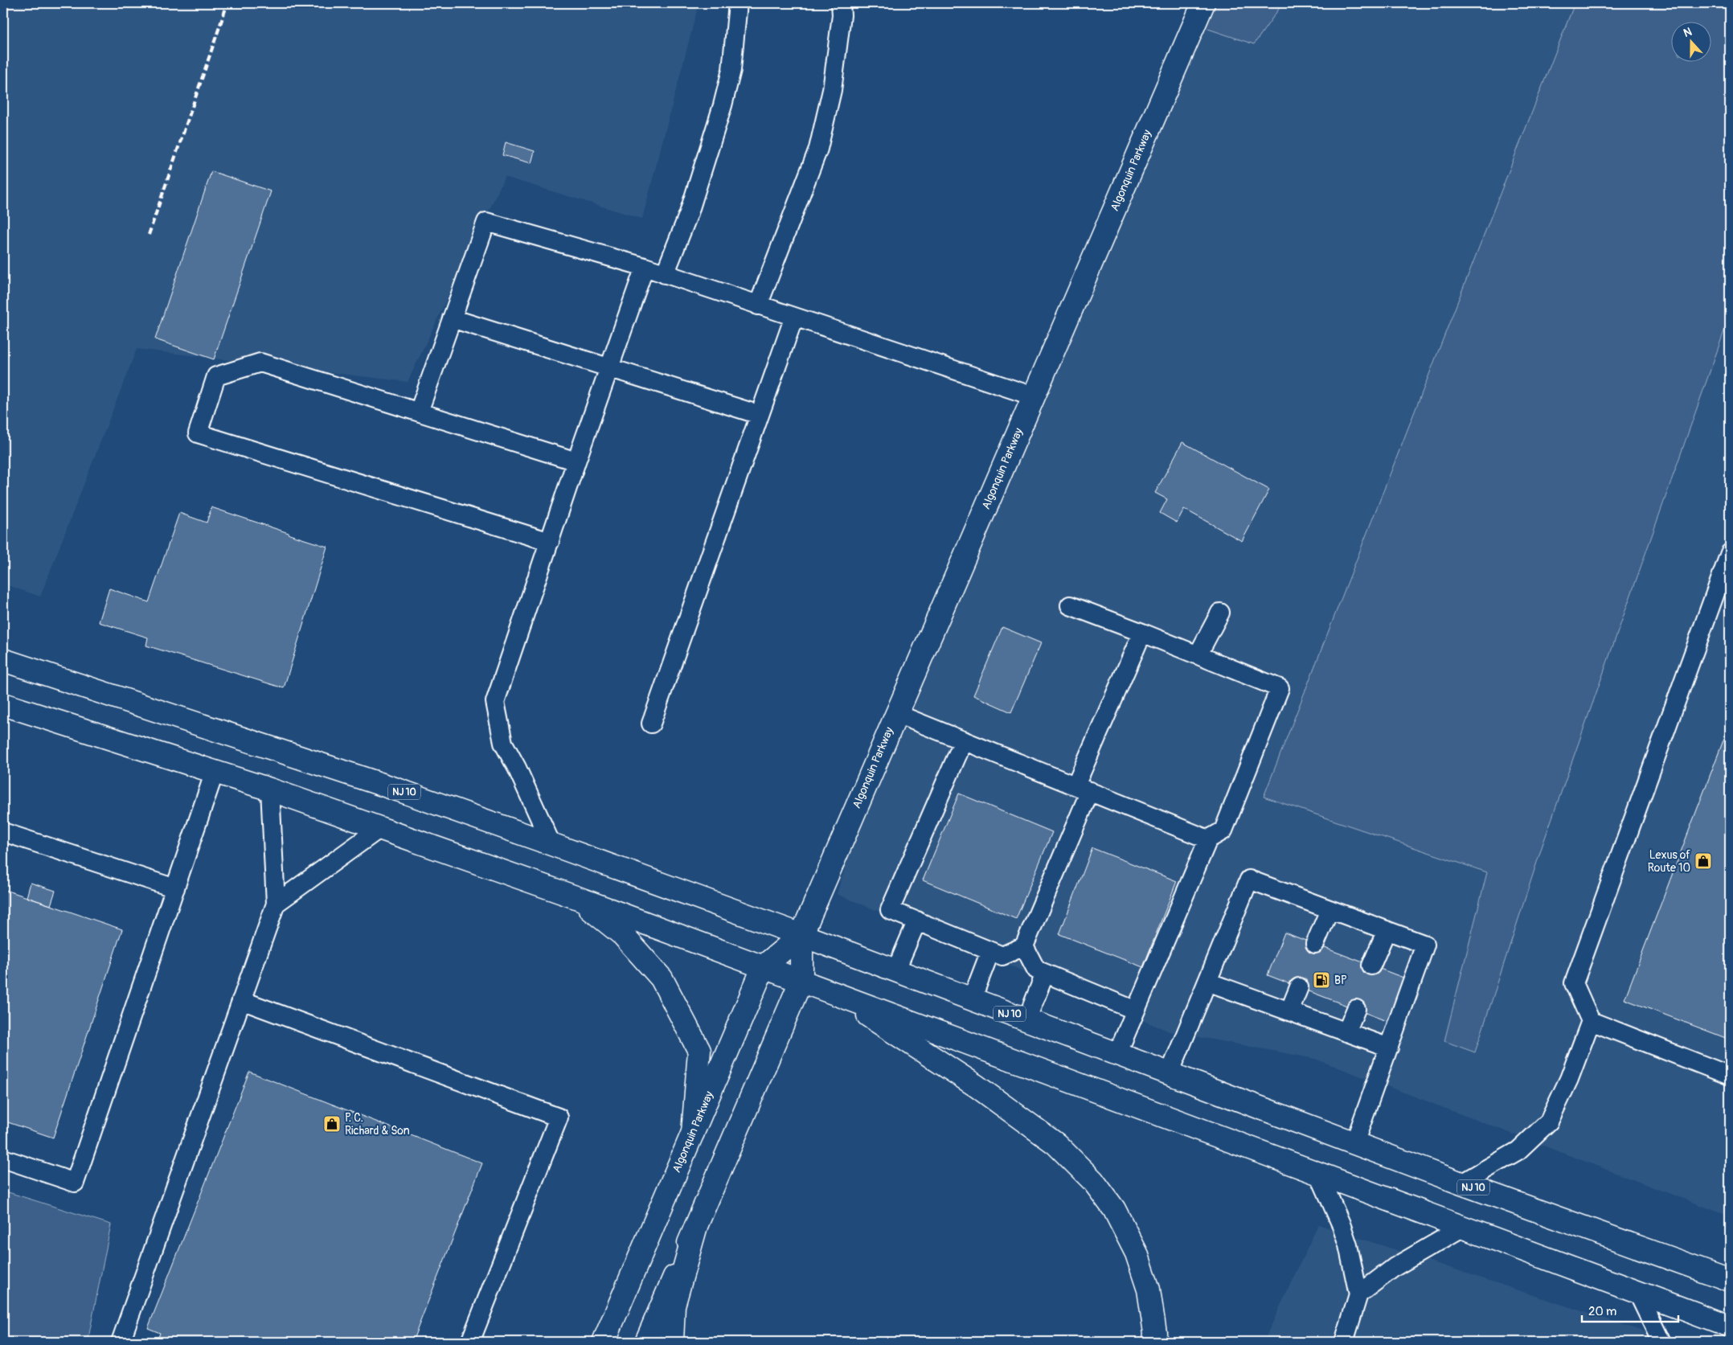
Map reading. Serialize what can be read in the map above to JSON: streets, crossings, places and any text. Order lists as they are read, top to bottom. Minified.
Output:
{"streets":{"main road":["Algonquin Parkway","NJ 10"]},"crossings":[["Algonquin Parkway","NJ 10"]],"places":{"shop":["Lexus of Route 10","P. C. Richard & Son"],"fuel station":["BP"]},"scale_bar":"20 m","north":"top"}
